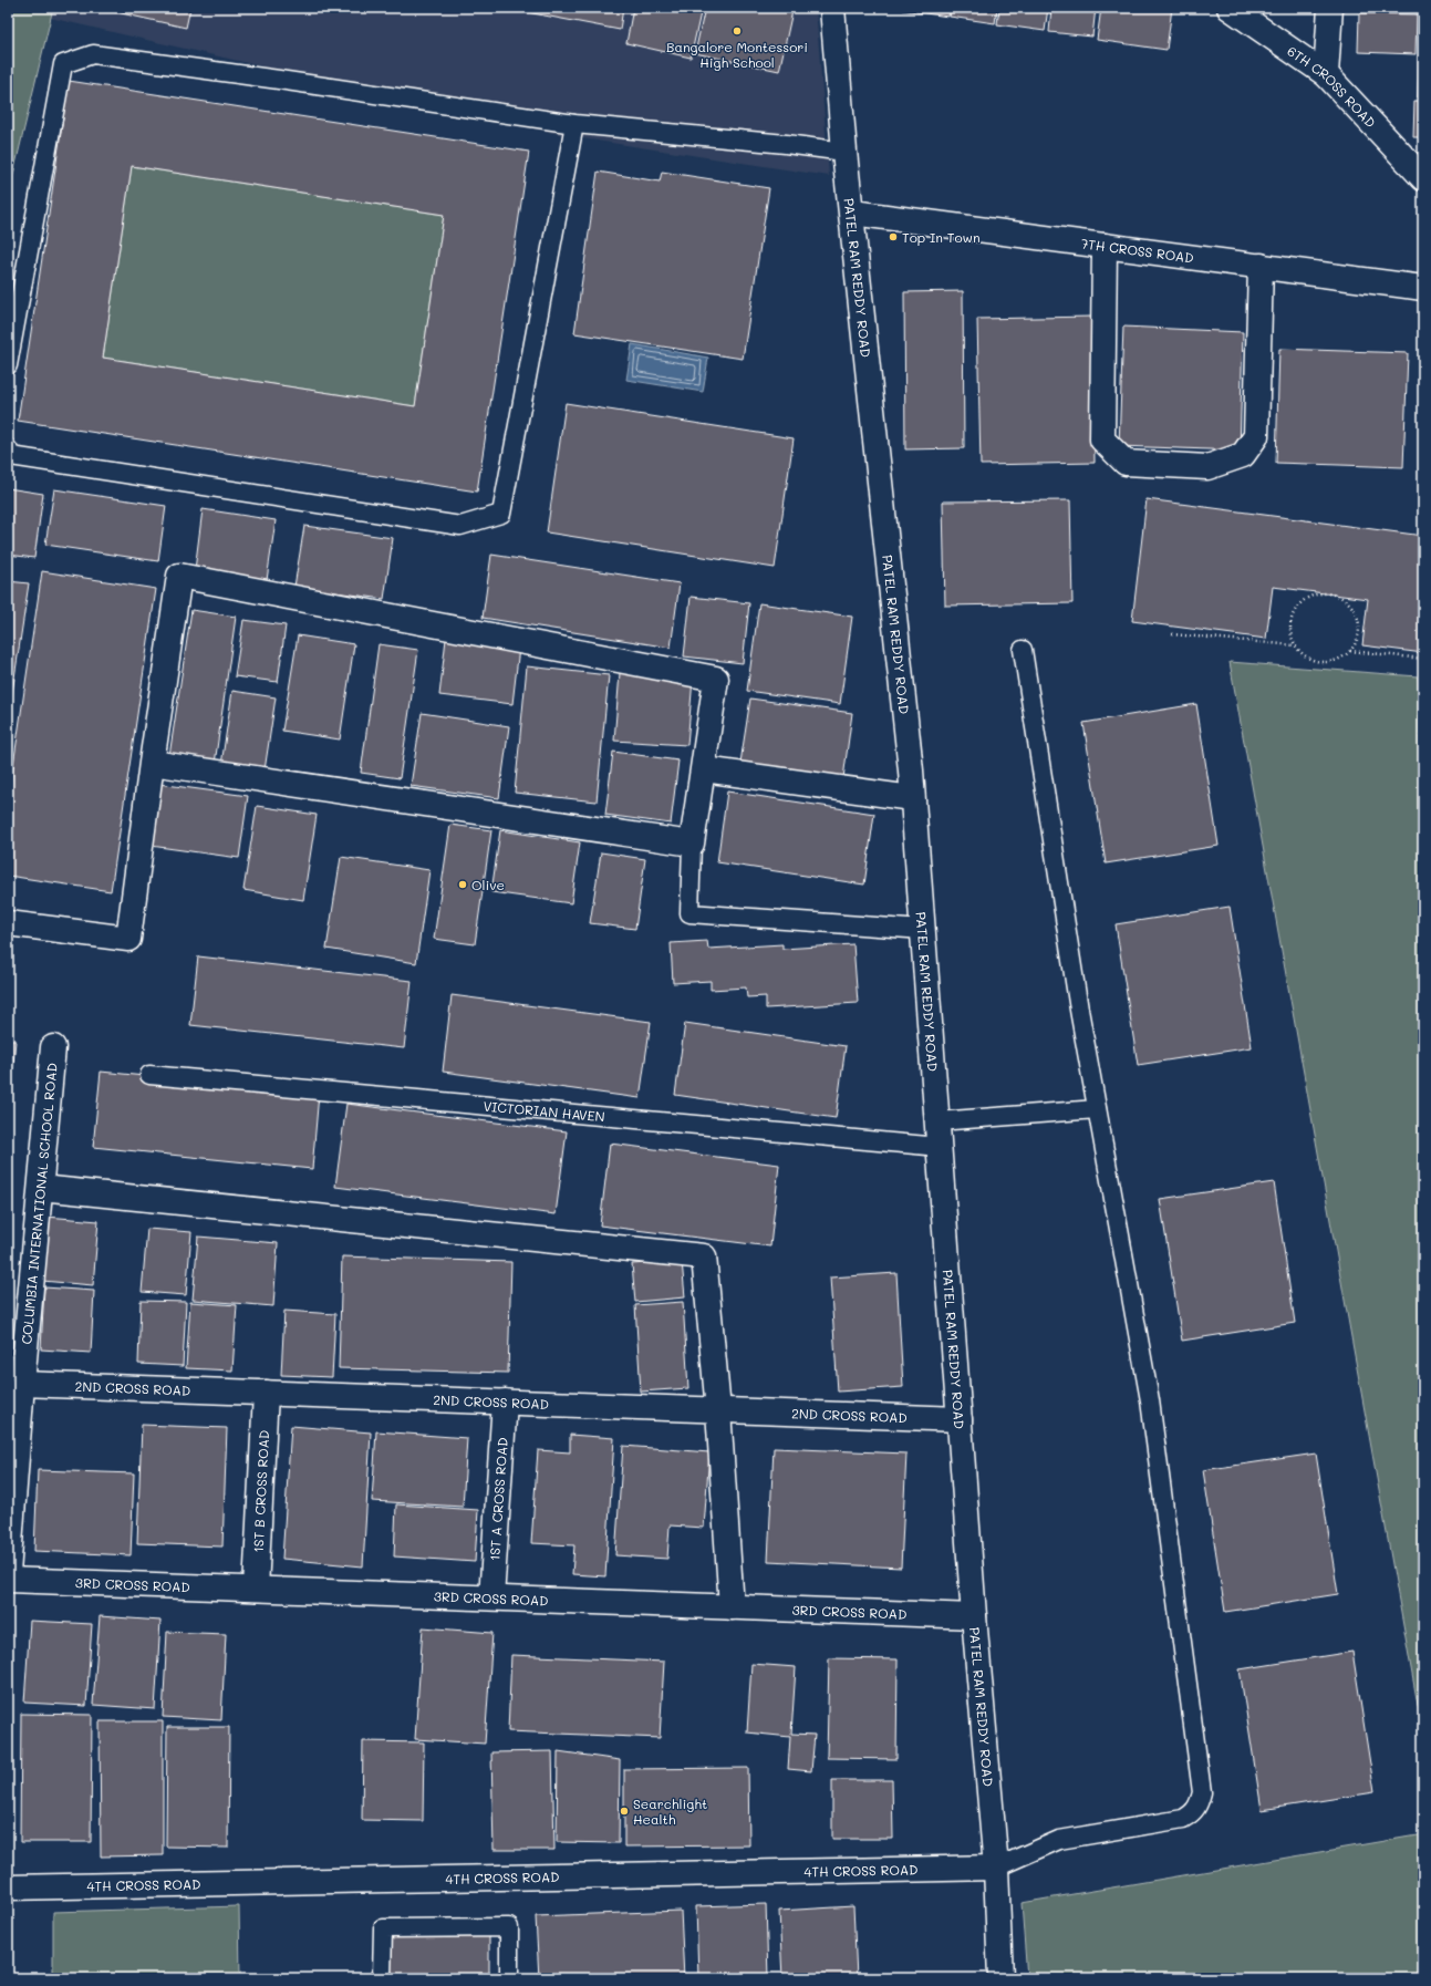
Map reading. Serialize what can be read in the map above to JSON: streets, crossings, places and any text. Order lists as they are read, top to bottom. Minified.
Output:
{"streets":{"street":["6TH CROSS ROAD","7TH CROSS ROAD","PATEL RAM REDDY ROAD","COLUMBIA INTERNATIONAL SCHOOL ROAD","2ND CROSS ROAD","1ST B CROSS ROAD","1ST A CROSS ROAD","3RD CROSS ROAD","4TH CROSS ROAD"],"lane":["VICTORIAN HAVEN"]},"crossings":[["7TH CROSS ROAD","PATEL RAM REDDY ROAD"],["PATEL RAM REDDY ROAD","VICTORIAN HAVEN"],["PATEL RAM REDDY ROAD","2ND CROSS ROAD"],["PATEL RAM REDDY ROAD","3RD CROSS ROAD"],["PATEL RAM REDDY ROAD","4TH CROSS ROAD"],["COLUMBIA INTERNATIONAL SCHOOL ROAD","2ND CROSS ROAD"],["2ND CROSS ROAD","1ST B CROSS ROAD"],["2ND CROSS ROAD","1ST A CROSS ROAD"],["1ST B CROSS ROAD","3RD CROSS ROAD"],["1ST A CROSS ROAD","3RD CROSS ROAD"]],"places":["Bangalore Montessori High School","Top In Town","Olive","Searchlight Health"]}
